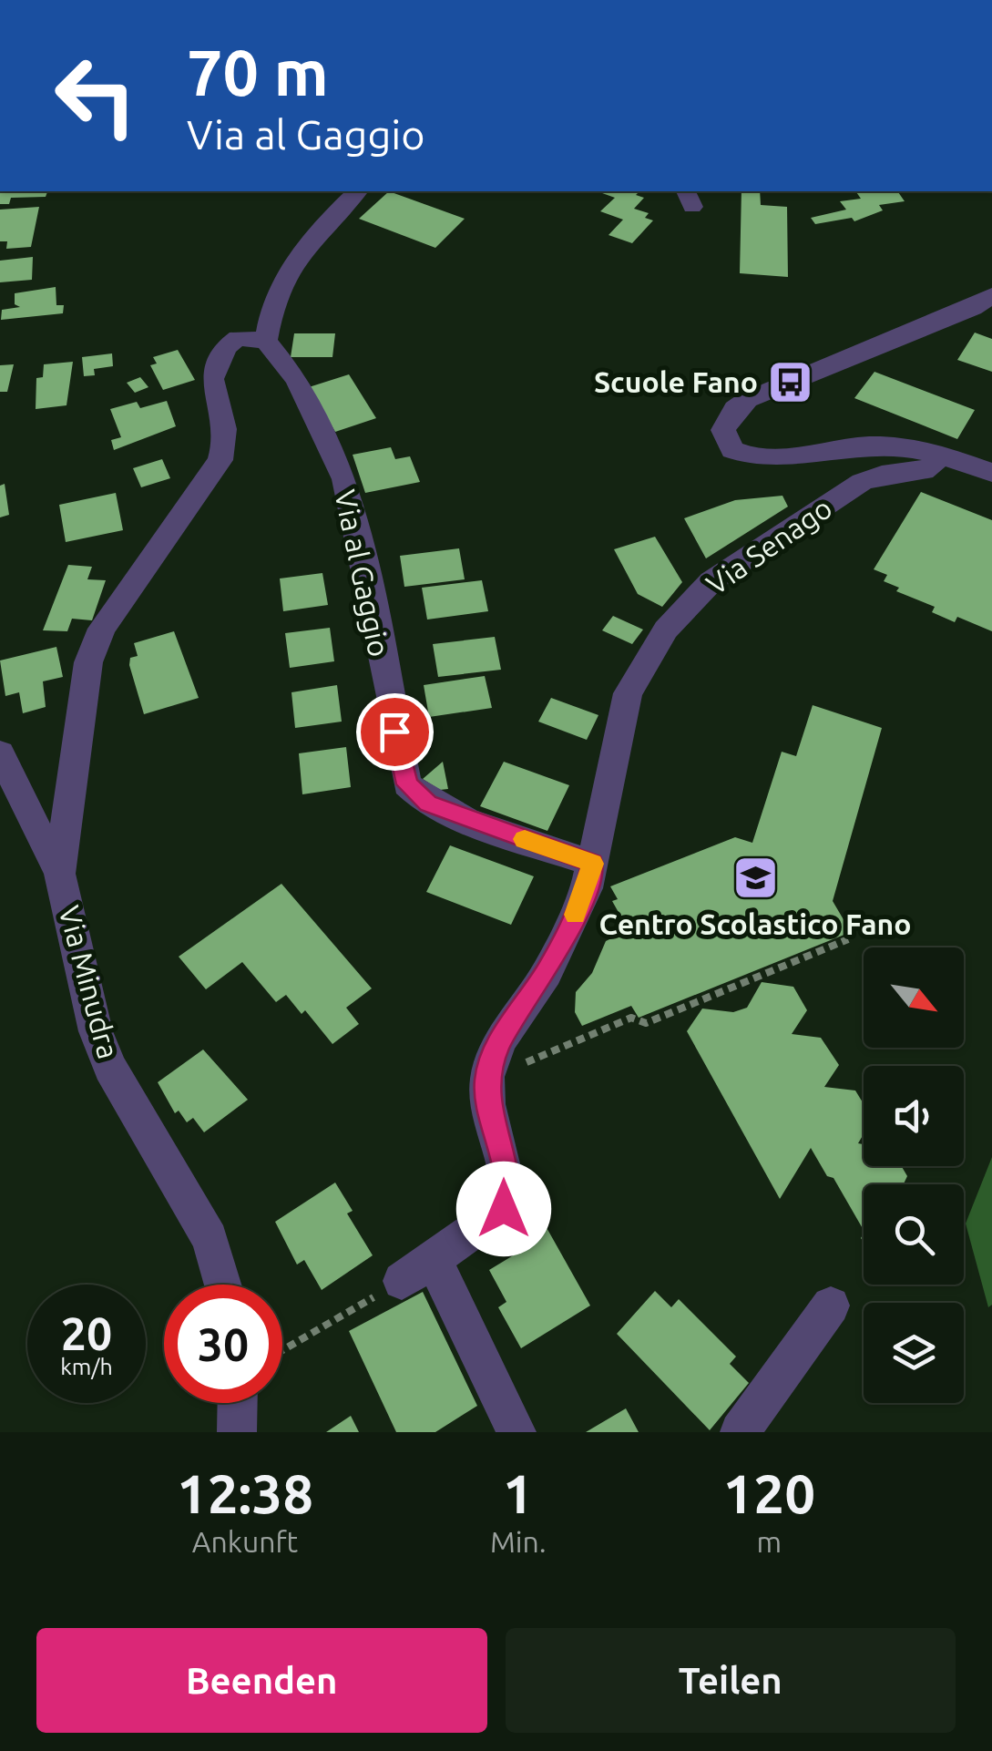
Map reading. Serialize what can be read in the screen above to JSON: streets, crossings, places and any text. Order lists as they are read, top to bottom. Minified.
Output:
{"streets":{"street":["Via Senago","Via al Gaggio","Via Minudra"]},"crossings":[["Via Senago","Via al Gaggio"]],"places":{"bus stop":["Scuole Fano"],"school or university":["Centro Scolastico Fano"]},"north":"bottom right","page":{"turn":["70 m","Via al Gaggio"],"speed":"20 km/h","limit":"30","eta":["12:38","Ankunft","1","Min.","120","m"],"buttons":["Beenden","Teilen"]}}
